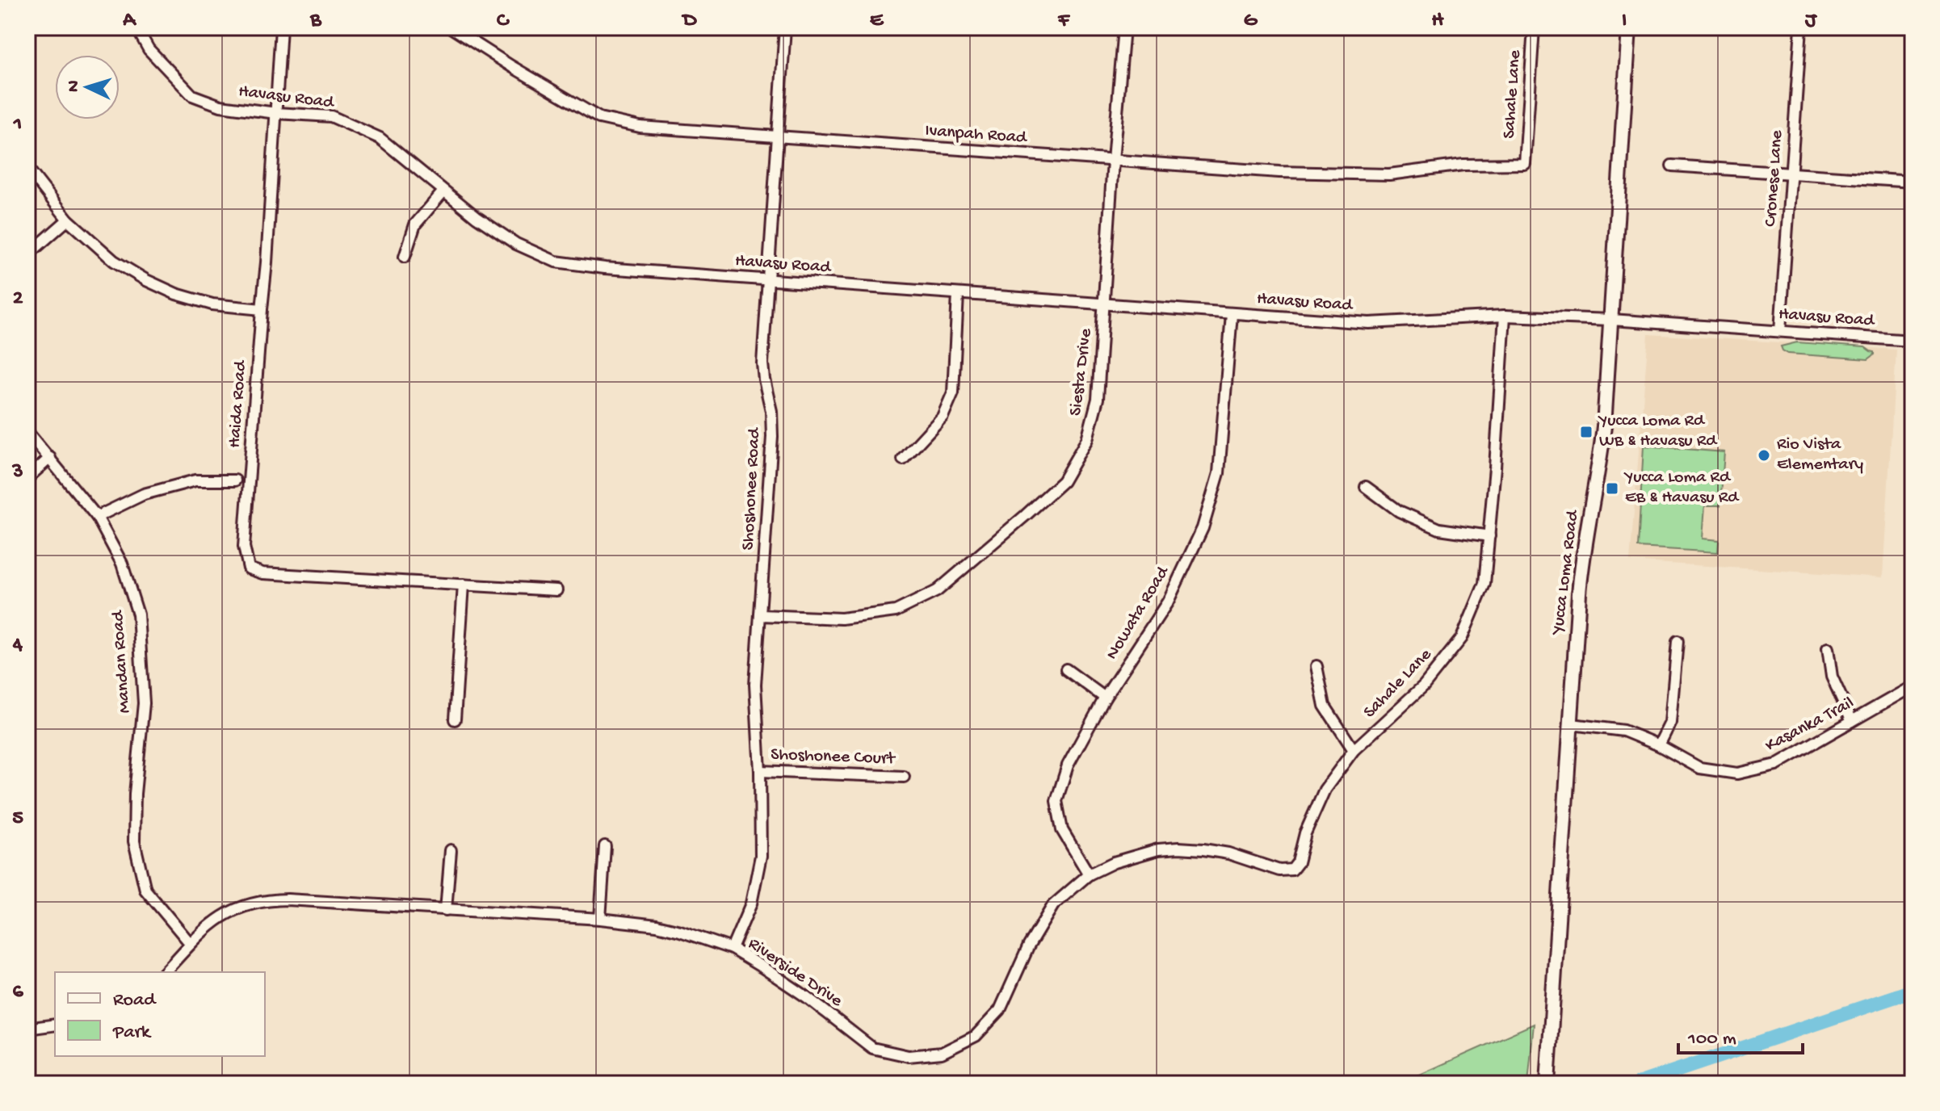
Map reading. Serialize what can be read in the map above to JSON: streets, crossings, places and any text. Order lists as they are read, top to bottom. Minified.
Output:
{"streets":{"main road":["Yucca Loma Road"],"street":["Sahale Lane","Havasu Road","Ivanpah Road","Cronese Lane","Siesta Drive","Haida Road","Shoshonee Road","Nowata Road","Mandan Road","Kasanka Trail","Shoshonee Court","Riverside Drive"]},"crossings":[["Sahale Lane","Havasu Road"],["Sahale Lane","Ivanpah Road"],["Sahale Lane","Riverside Drive"],["Havasu Road","Cronese Lane"],["Havasu Road","Siesta Drive"],["Havasu Road","Haida Road"],["Havasu Road","Shoshonee Road"],["Havasu Road","Yucca Loma Road"],["Havasu Road","Nowata Road"],["Ivanpah Road","Siesta Drive"],["Ivanpah Road","Shoshonee Road"],["Siesta Drive","Shoshonee Road"],["Shoshonee Road","Shoshonee Court"],["Shoshonee Road","Riverside Drive"],["Yucca Loma Road","Kasanka Trail"],["Nowata Road","Riverside Drive"],["Mandan Road","Riverside Drive"]],"places":{"transit":["Yucca Loma Rd WB & Havasu Rd","Yucca Loma Rd EB & Havasu Rd"],"other":["Rio Vista Elementary"]},"legend":["Road","Park"],"scale_bar":"100 m","north":"left","grid":{"columns":["A","B","C","D","E","F","G","H","I","J"],"rows":["1","2","3","4","5","6"]}}
